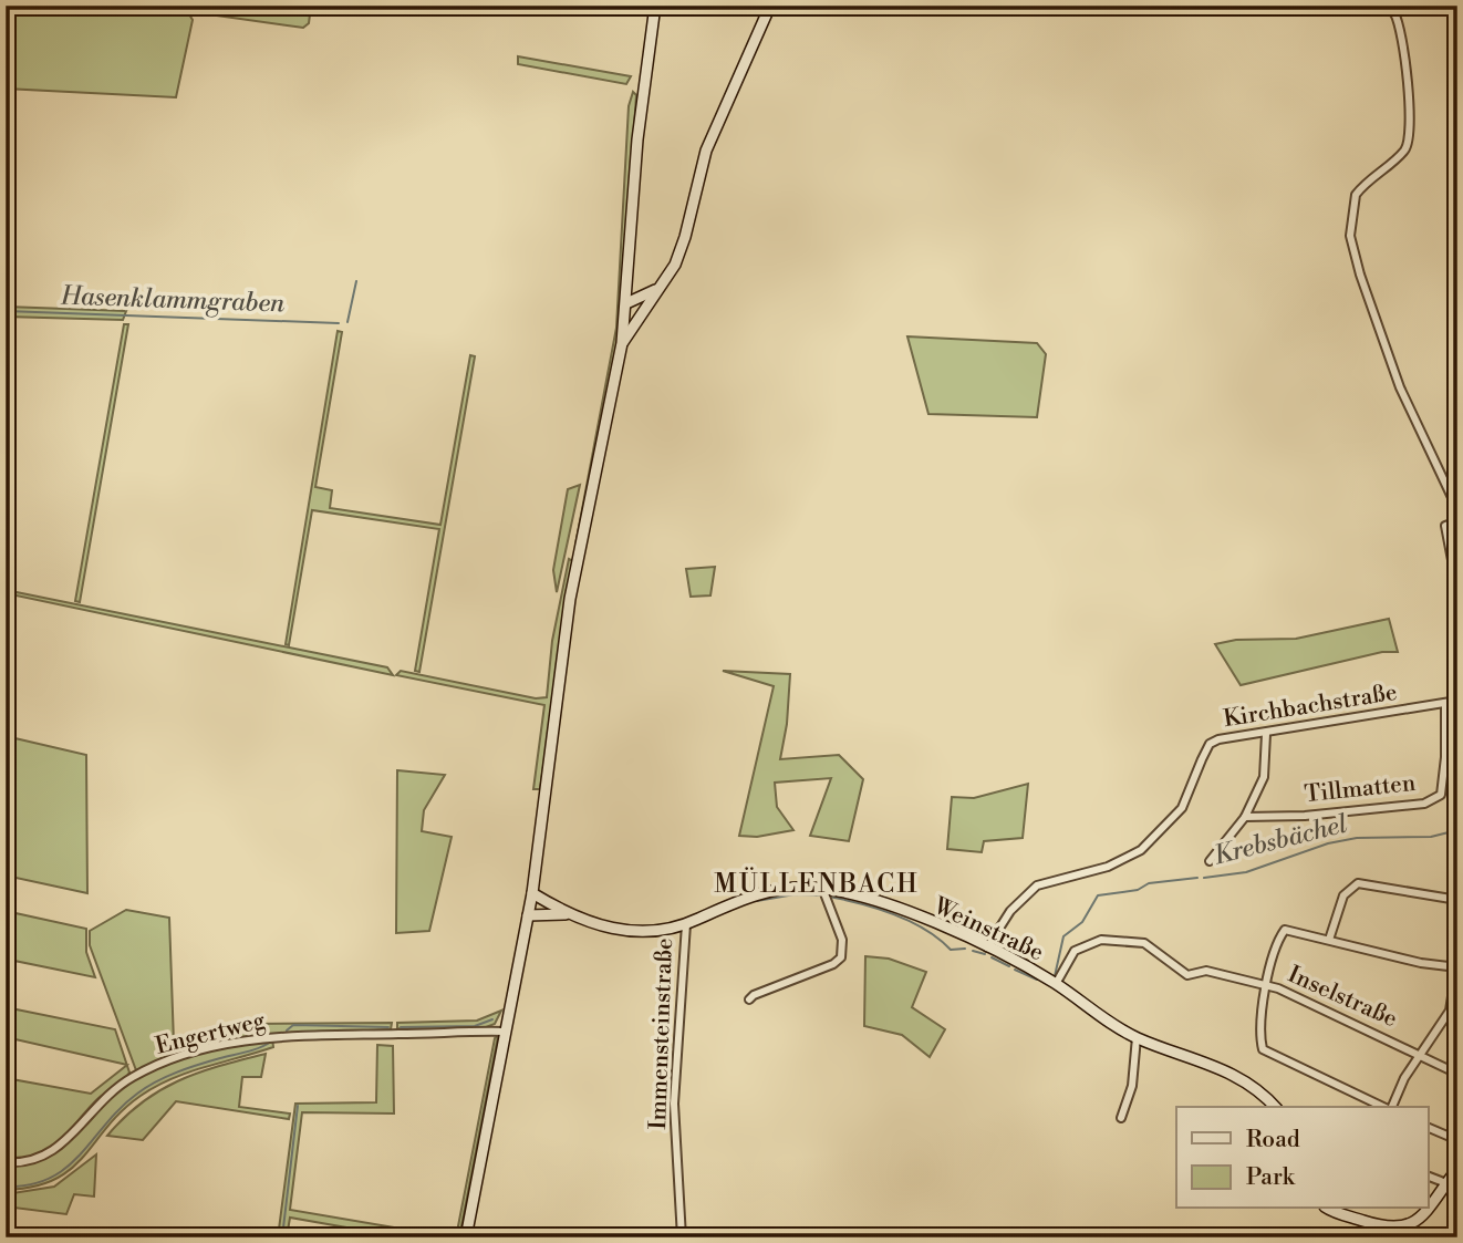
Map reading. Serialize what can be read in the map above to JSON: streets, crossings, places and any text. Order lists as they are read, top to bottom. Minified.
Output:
{"streets":{"main road":["Weinstraße"],"street":["Kirchbachstraße","Tillmatten","Inselstraße","Engertweg","Immensteinstraße"]},"crossings":[["Kirchbachstraße","Tillmatten"],["Kirchbachstraße","Weinstraße"],["Weinstraße","Inselstraße"],["Weinstraße","Immensteinstraße"]],"districts":["MÜLLENBACH"],"water":["Hasenklammgraben","Krebsbächel"],"legend":["Road","Park"]}
